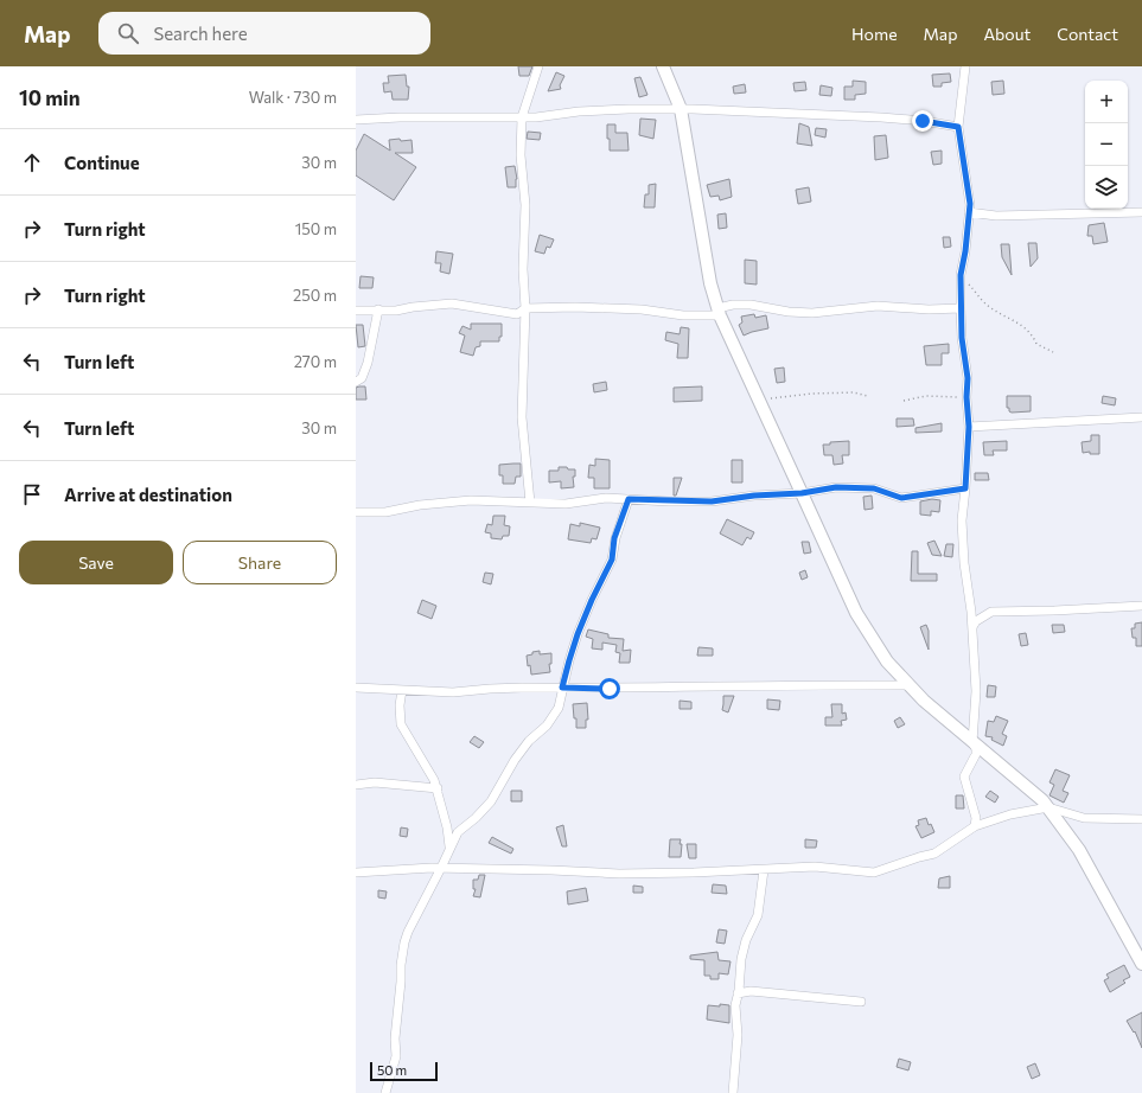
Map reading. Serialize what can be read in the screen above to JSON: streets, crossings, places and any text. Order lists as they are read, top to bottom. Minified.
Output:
{"scale_bar":"50 m","page":{"header":"Map","search":"Search here","nav":["Home","Map","About","Contact"],"heading":["10 min","Walk · 730 m"],"map_buttons":["+","−"],"list":[["Continue","30 m"],["Turn right","150 m"],["Turn right","250 m"],["Turn left","270 m"],["Turn left","30 m"],"Arrive at destination"],"buttons":["Save","Share"],"scale":"50 m"}}
